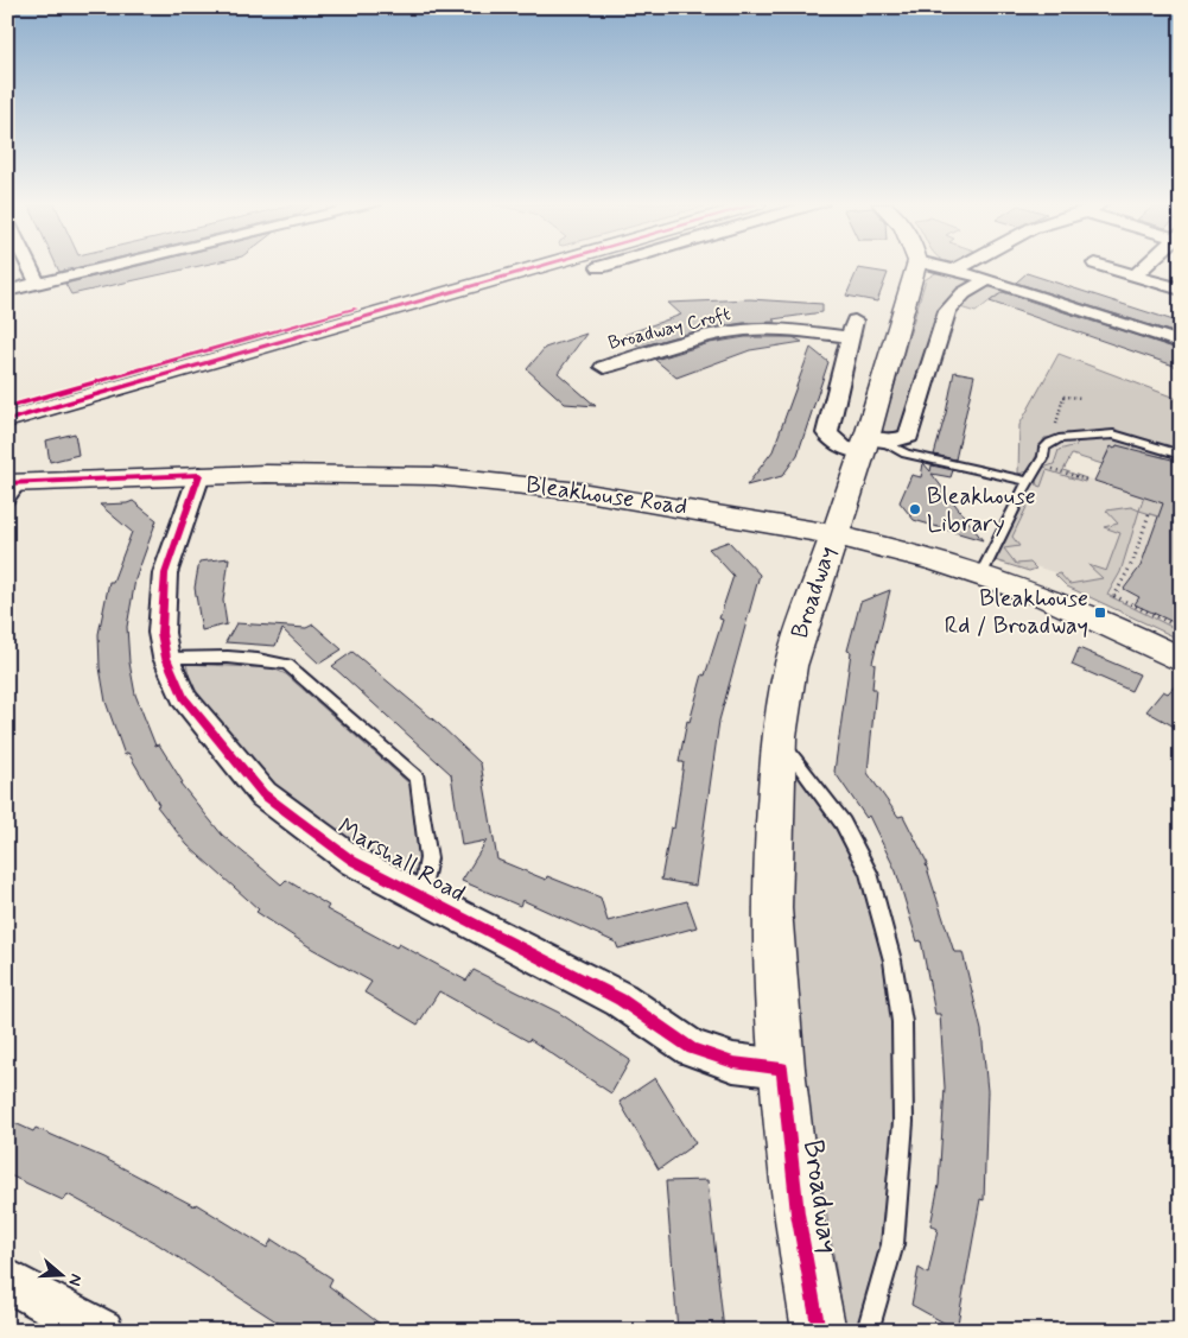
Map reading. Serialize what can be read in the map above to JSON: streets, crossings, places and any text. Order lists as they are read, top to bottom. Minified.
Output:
{"streets":{"main road":["Bleakhouse Road","Broadway"],"street":["Broadway Croft","Marshall Road"]},"crossings":[["Broadway Croft","Broadway"],["Bleakhouse Road","Broadway"],["Bleakhouse Road","Marshall Road"],["Broadway","Marshall Road"]],"places":{"other":["Bleakhouse Library"],"transit":["Bleakhouse Rd / Broadway"]},"north":"right"}
